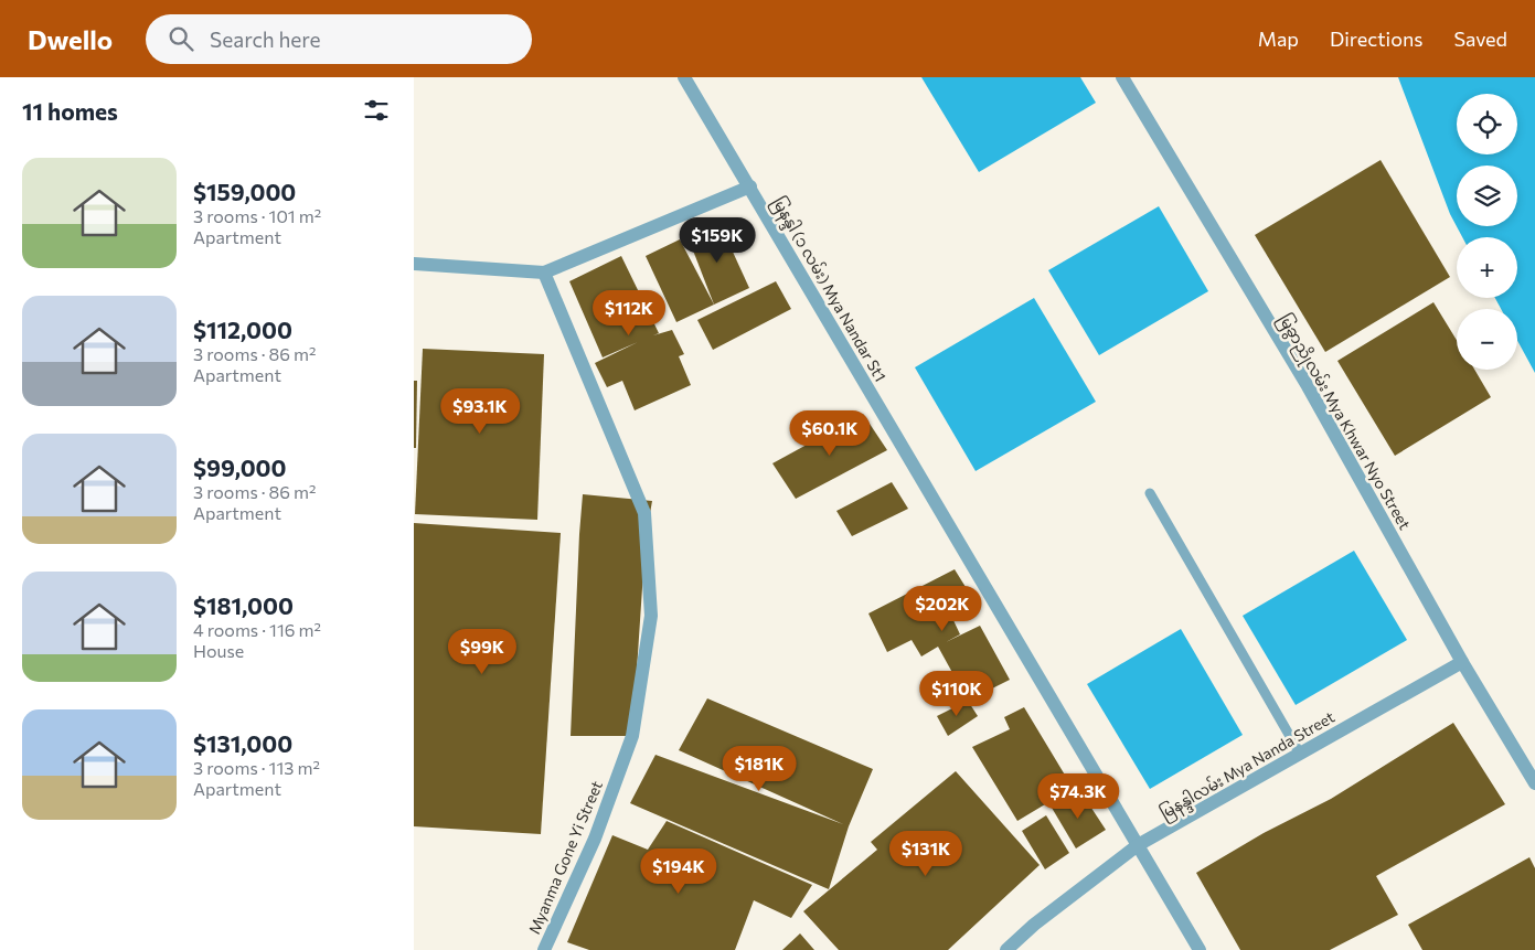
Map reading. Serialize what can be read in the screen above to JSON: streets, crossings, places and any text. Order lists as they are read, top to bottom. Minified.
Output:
{"streets":{"street":["မြနန္ဒါ (၁ လမ်း) Mya Nandar St1","မြခွာညိုလမ်း Mya Khwar Nyo Street","မြနန္ဒါလမ်း Mya Nanda Street","Myanma Gone Yi Street"]},"crossings":[["မြနန္ဒါ (၁ လမ်း) Mya Nandar St1","မြနန္ဒါလမ်း Mya Nanda Street"],["မြခွာညိုလမ်း Mya Khwar Nyo Street","မြနန္ဒါလမ်း Mya Nanda Street"]],"page":{"header":"Dwello","search":"Search here","nav":["Map","Directions","Saved"],"heading":"11 homes","map_buttons":["+","−"],"list":[{"name":"$159,000","note":"3 rooms · 101 m² · Apartment"},{"name":"$112,000","note":"3 rooms · 86 m² · Apartment"},{"name":"$99,000","note":"3 rooms · 86 m² · Apartment"},{"name":"$181,000","note":"4 rooms · 116 m² · House"},{"name":"$131,000","note":"3 rooms · 113 m² · Apartment"}],"price":["$159K","$112K","$93.1K","$60.1K","$202K","$99K","$110K","$181K","$74.3K","$131K","$194K"]}}
